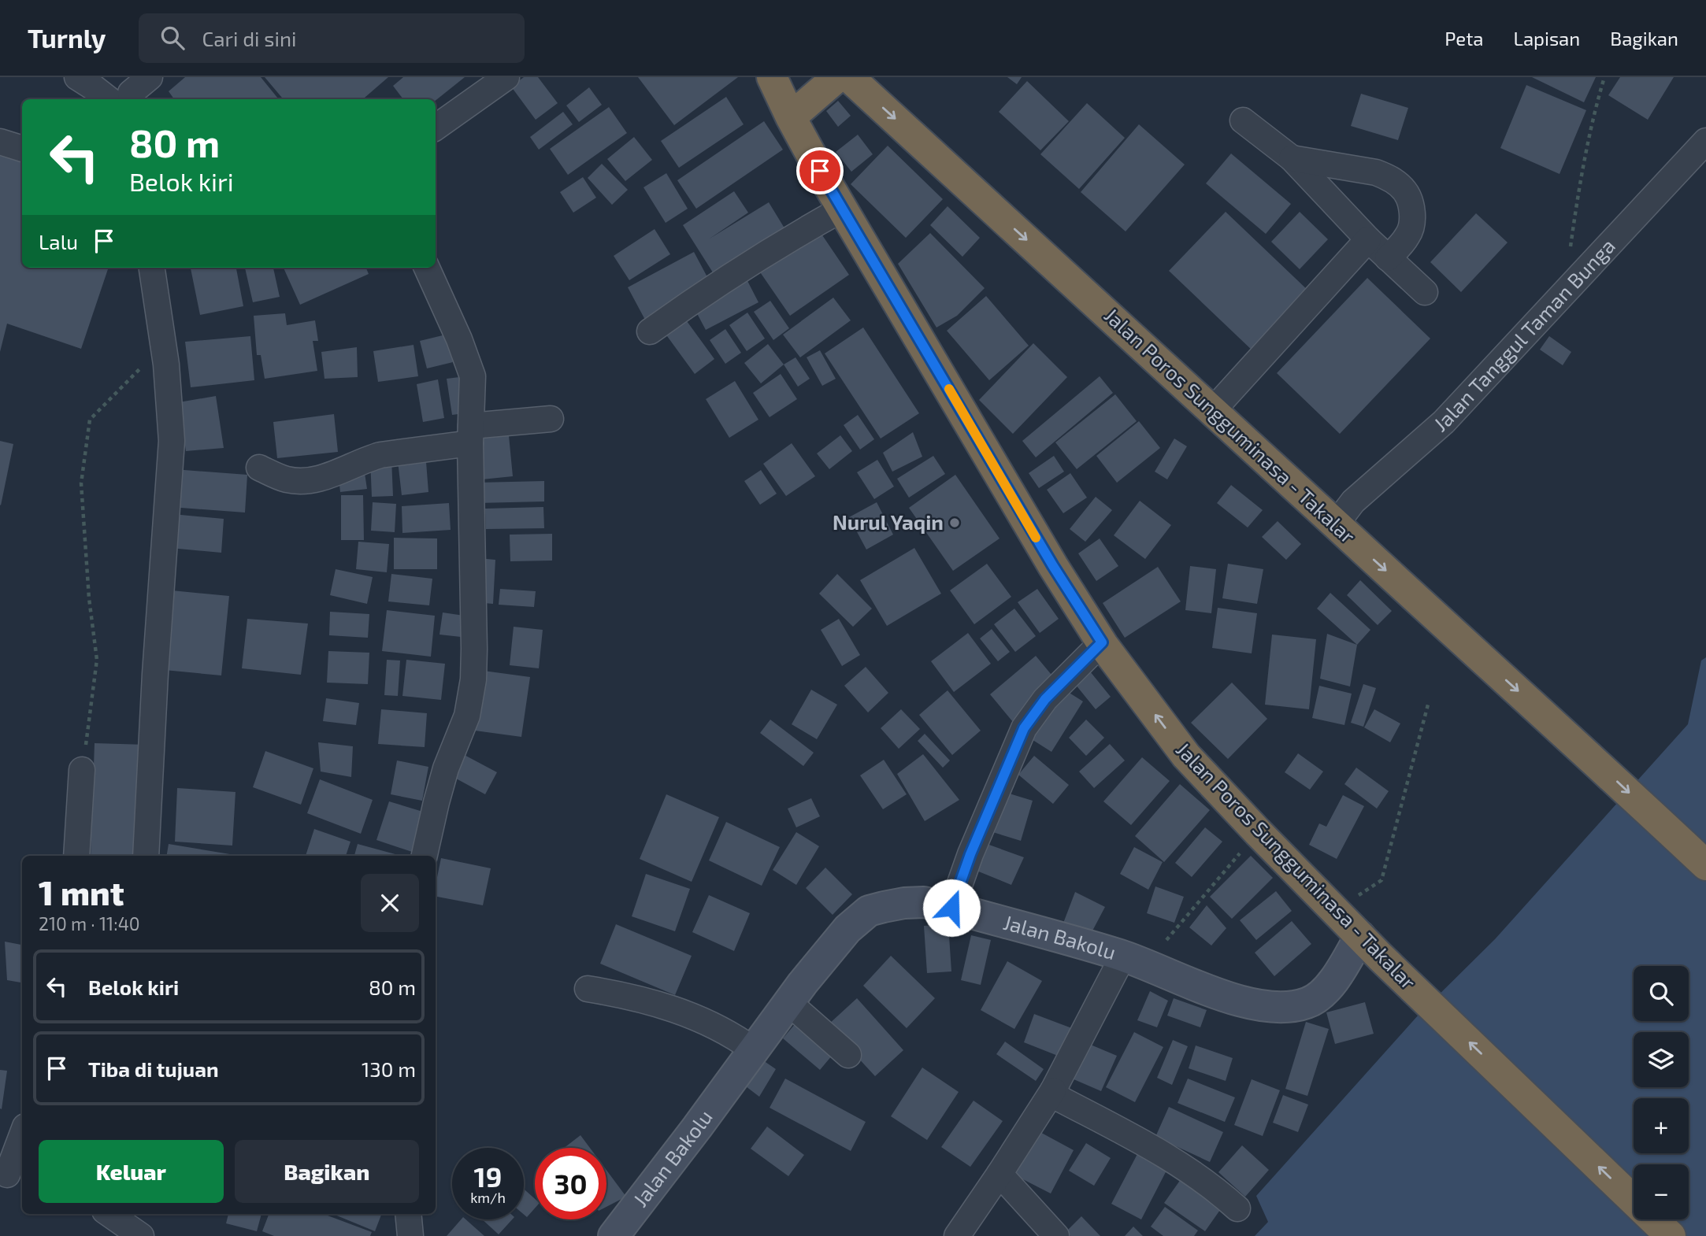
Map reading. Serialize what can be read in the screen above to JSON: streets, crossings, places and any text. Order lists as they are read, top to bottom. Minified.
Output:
{"streets":{"highway":["Jalan Poros Sungguminasa - Takalar"],"main road":["Jalan Bakolu"],"street":["Jalan Tanggul Taman Bunga"]},"crossings":[["Jalan Tanggul Taman Bunga","Jalan Poros Sungguminasa - Takalar"],["Jalan Poros Sungguminasa - Takalar","Jalan Bakolu"]],"places":["Nurul Yaqin"],"page":{"header":"Turnly","search":"Cari di sini","nav":["Peta","Lapisan","Bagikan"],"turn":["80 m","Belok kiri"],"then":"Lalu","heading":["1 mnt","210 m · 11:40"],"list":[{"name":"Belok kiri","value":"80 m"},{"name":"Tiba di tujuan","value":"130 m"}],"map_buttons":["+","−"],"buttons":["Keluar","Bagikan"],"speed":"19 km/h","limit":"30"}}
